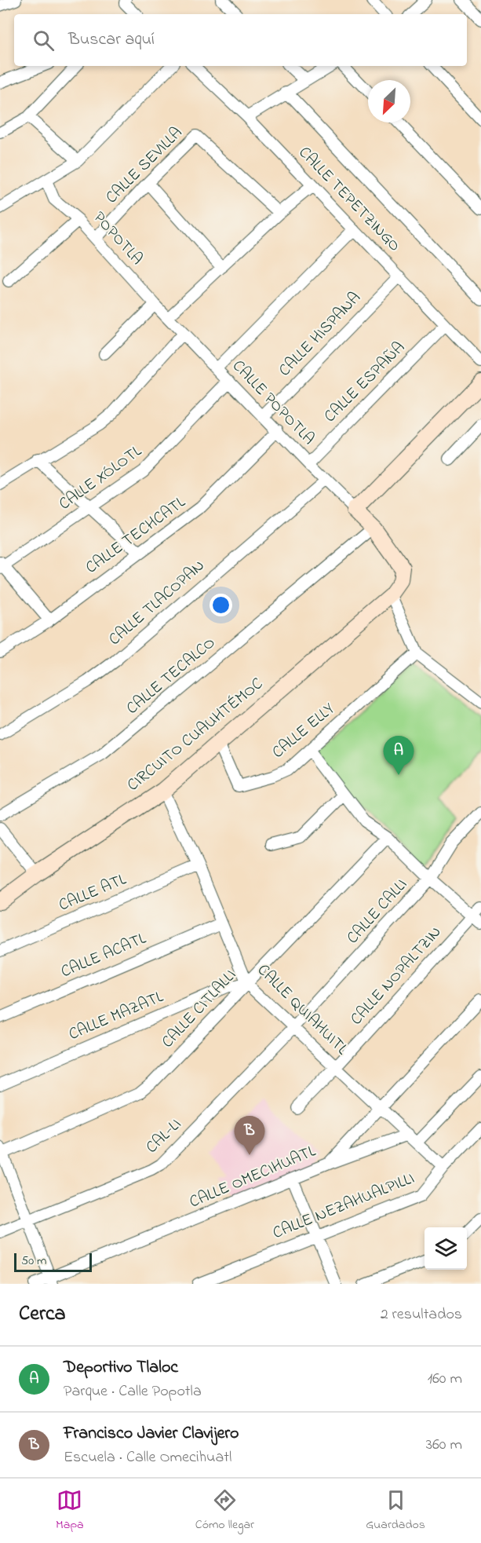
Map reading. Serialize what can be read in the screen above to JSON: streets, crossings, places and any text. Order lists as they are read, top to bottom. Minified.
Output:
{"streets":{"street":["CALLE SEVILLA","CALLE TEPETZINGO","POPOTLA","CALLE HISPANA","CALLE ESPAÑA","CALLE POPOTLA","CALLE XÓLOTL","CALLE TECHCATL","CALLE TLACOPAN","CALLE TECALCO","CALLE ELLY","CIRCUITO CUAUHTÉMOC","CALLE ATL","CALLE CALLI","CALLE ACATL","CALLE NOPALTZIN","CALLE CITLALLI","CALLE QUIAHUITL","CALLE MAZATL","CAL-LI","CALLE OMECIHUATL","CALLE NEZAHUALPILLI"]},"crossings":[["CALLE SEVILLA","POPOTLA"],["CALLE TEPETZINGO","CALLE HISPANA"],["CALLE TEPETZINGO","CALLE ESPAÑA"],["POPOTLA","CALLE POPOTLA"],["CALLE HISPANA","CALLE POPOTLA"],["CALLE ESPAÑA","CALLE POPOTLA"],["CALLE POPOTLA","CALLE XÓLOTL"],["CALLE POPOTLA","CALLE TECHCATL"],["CALLE POPOTLA","CALLE TLACOPAN"],["CALLE TECALCO","CIRCUITO CUAUHTÉMOC"],["CALLE ELLY","CIRCUITO CUAUHTÉMOC"],["CIRCUITO CUAUHTÉMOC","CALLE QUIAHUITL"],["CALLE ATL","CALLE QUIAHUITL"],["CALLE CALLI","CALLE QUIAHUITL"],["CALLE CALLI","CAL-LI"],["CALLE ACATL","CALLE QUIAHUITL"],["CALLE NOPALTZIN","CALLE QUIAHUITL"],["CALLE CITLALLI","CALLE QUIAHUITL"],["CALLE CITLALLI","CALLE MAZATL"],["CALLE QUIAHUITL","CALLE MAZATL"],["CALLE QUIAHUITL","CAL-LI"],["CALLE QUIAHUITL","CALLE OMECIHUATL"],["CALLE QUIAHUITL","CALLE NEZAHUALPILLI"]],"scale_bar":"50 m","north":"bottom left","page":{"search":"Buscar aquí","pins":["A","B"],"scale":"50 m","heading":["Cerca","2 resultados"],"list":[{"mark":"A","name":"Deportivo Tlaloc","note":"Parque · Calle Popotla","value":"160 m"},{"mark":"B","name":"Francisco Javier Clavijero","note":"Escuela · Calle Omecihuatl","value":"360 m"}],"nav":["Mapa","Cómo llegar","Guardados"]}}
